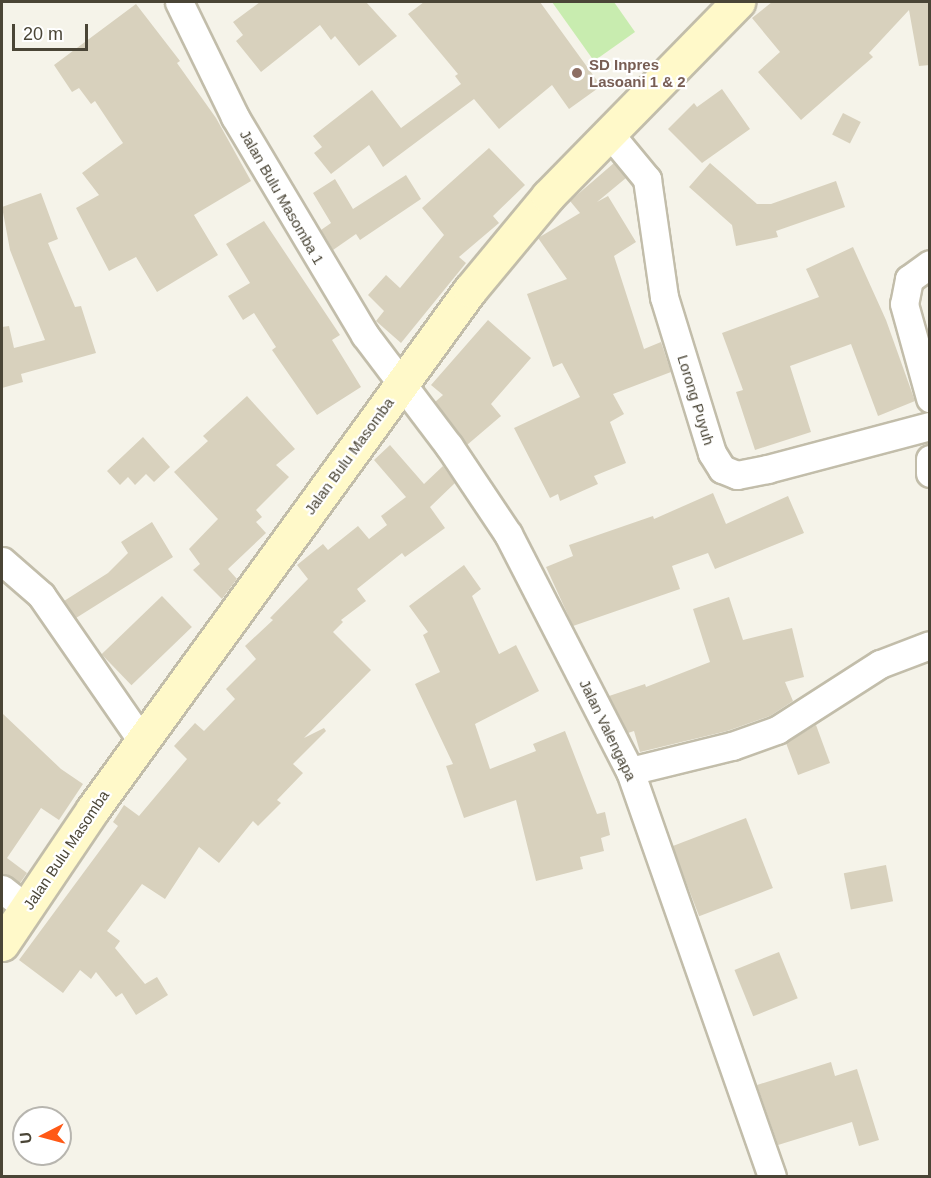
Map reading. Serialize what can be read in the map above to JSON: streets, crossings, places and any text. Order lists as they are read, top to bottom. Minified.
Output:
{"streets":{"street":["Jalan Bulu Masomba 1","Lorong Puyuh","Jalan Bulu Masomba","Jalan Valengapa"]},"crossings":[["Jalan Bulu Masomba 1","Jalan Bulu Masomba"],["Jalan Bulu Masomba 1","Jalan Valengapa"],["Lorong Puyuh","Jalan Bulu Masomba"],["Jalan Bulu Masomba","Jalan Valengapa"]],"places":["SD Inpres Lasoani 1 & 2"],"scale_bar":"20 m","north":"left"}
